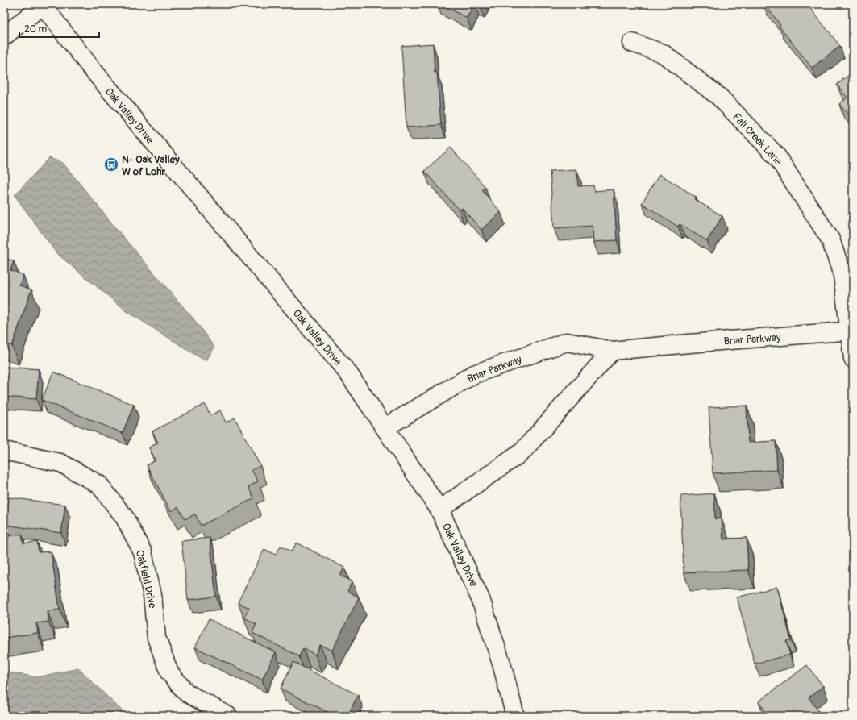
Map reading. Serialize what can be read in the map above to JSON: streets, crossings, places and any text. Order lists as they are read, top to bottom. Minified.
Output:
{"streets":{"street":["Oak Valley Drive","Fall Creek Lane","Briar Parkway","Oakfield Drive"]},"crossings":[["Oak Valley Drive","Briar Parkway"],["Fall Creek Lane","Briar Parkway"]],"places":{"bus stop":["N- Oak Valley W of Lohr"]},"scale_bar":"20 m"}
